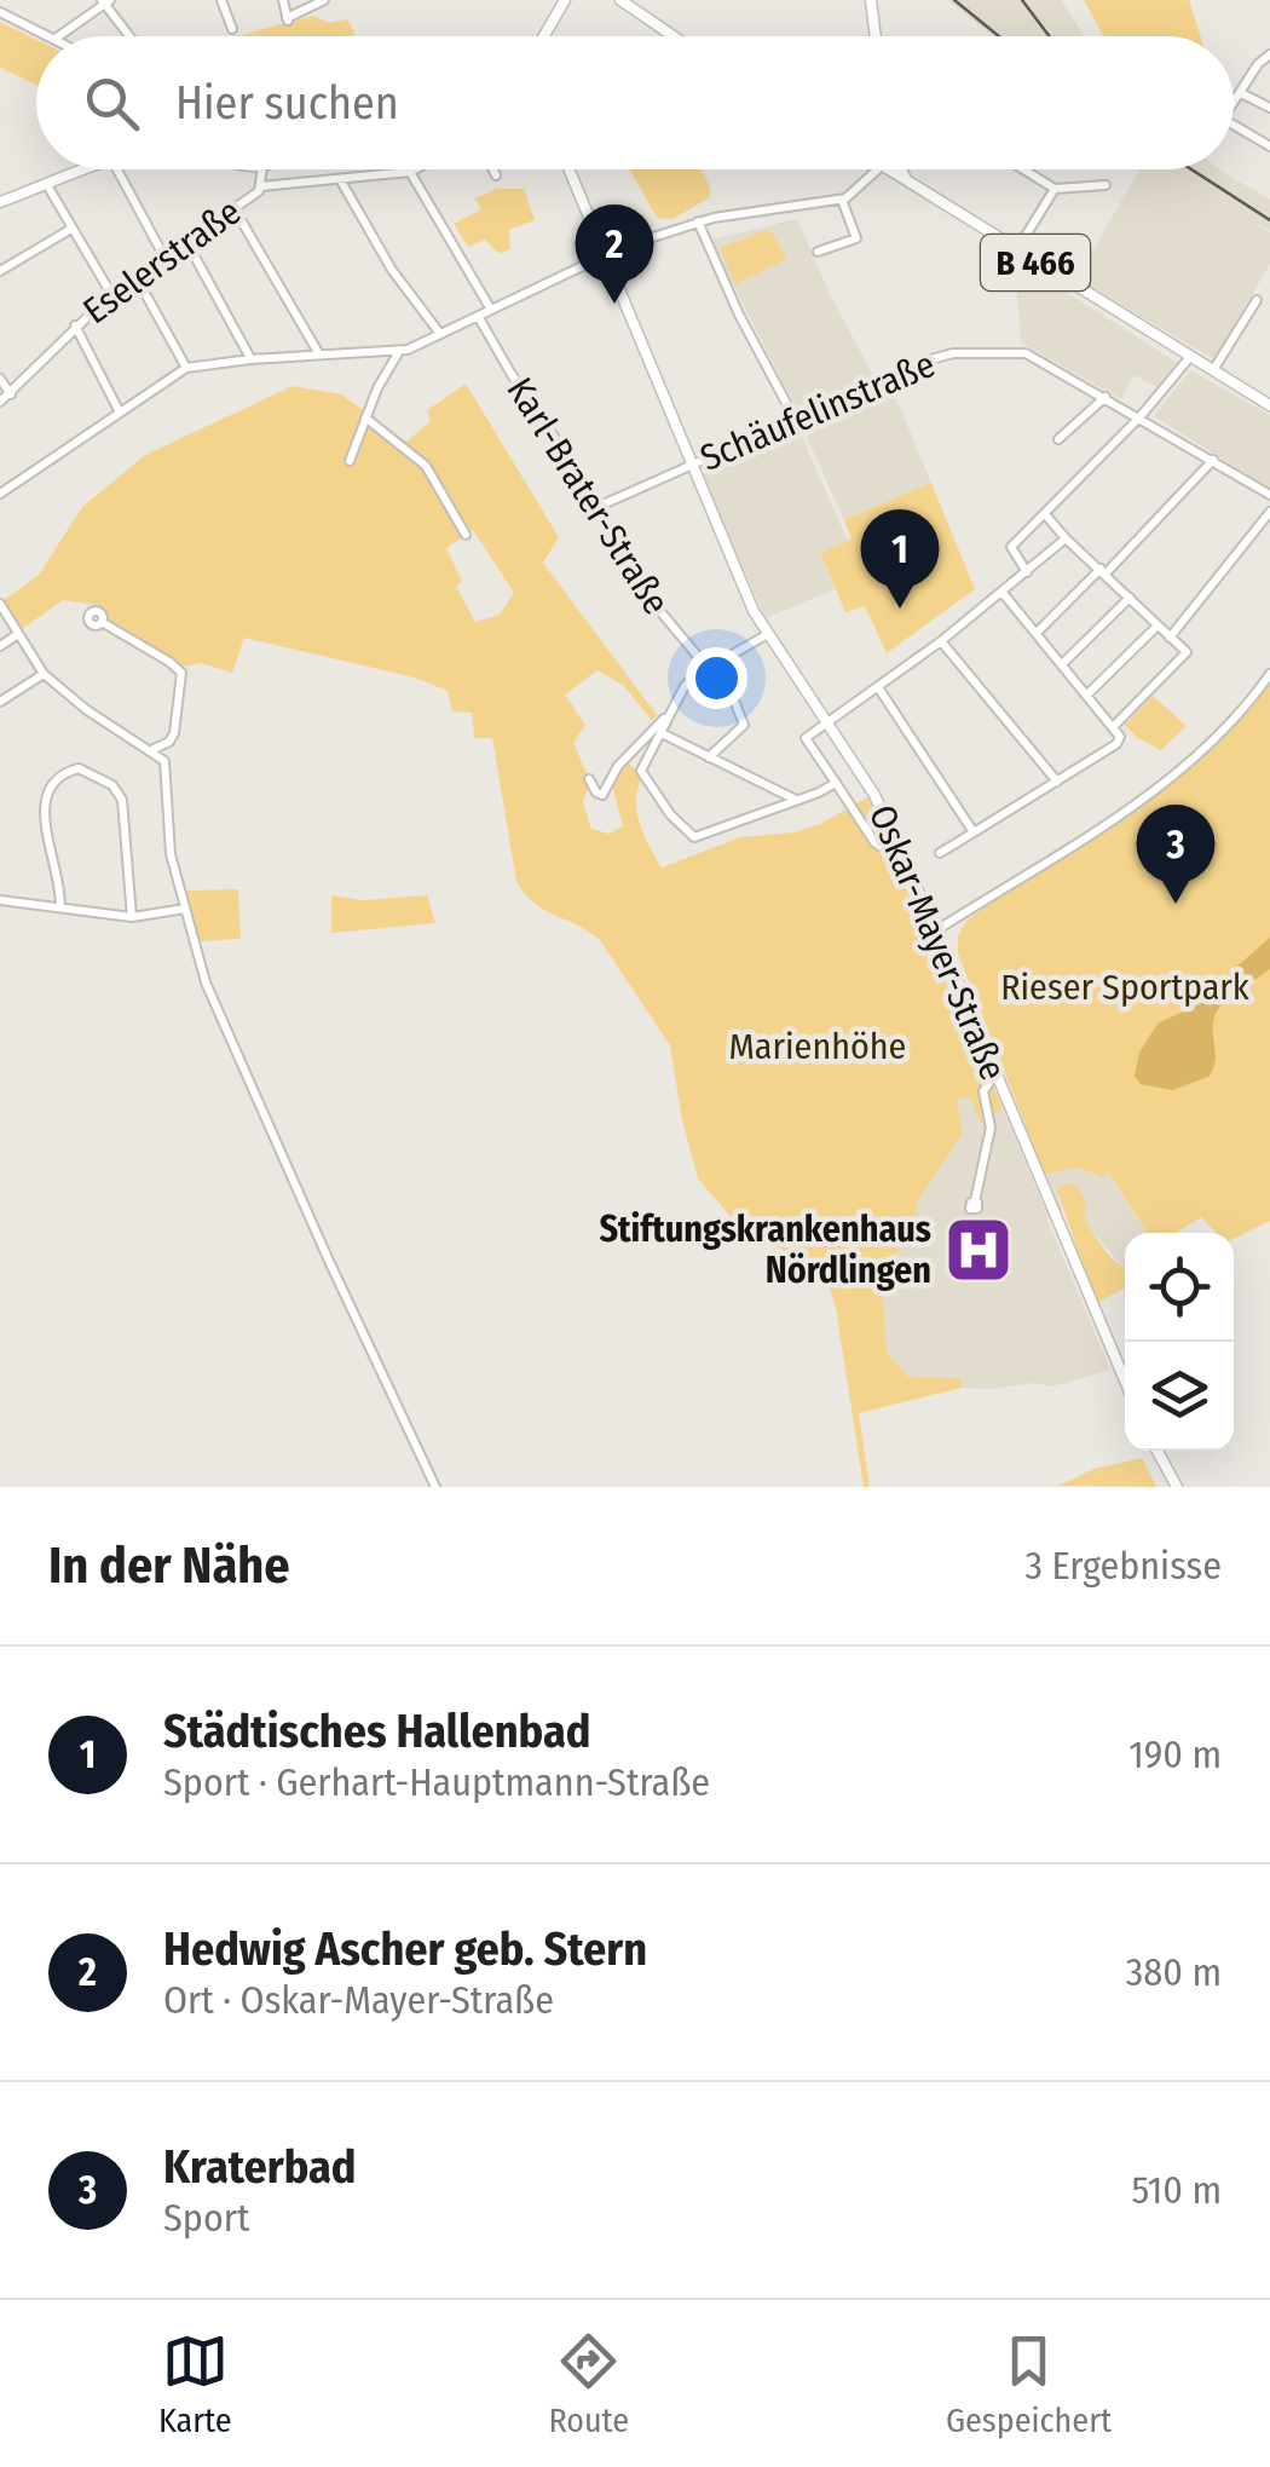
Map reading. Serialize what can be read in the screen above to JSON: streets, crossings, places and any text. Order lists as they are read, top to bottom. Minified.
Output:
{"streets":{"main road":["B 466","Oskar-Mayer-Straße"],"street":["Eselerstraße","Schäufelinstraße","Karl-Brater-Straße"]},"crossings":[["Schäufelinstraße","Karl-Brater-Straße"],["Schäufelinstraße","Oskar-Mayer-Straße"]],"parks":["Rieser Sportpark","Marienhöhe"],"places":{"hospital":["Stiftungskrankenhaus Nördlingen"]},"page":{"search":"Hier suchen","pins":["2","1","3"],"heading":["In der Nähe","3 Ergebnisse"],"list":[{"mark":"1","name":"Städtisches Hallenbad","note":"Sport · Gerhart-Hauptmann-Straße","value":"190 m"},{"mark":"2","name":"Hedwig Ascher geb. Stern","note":"Ort · Oskar-Mayer-Straße","value":"380 m"},{"mark":"3","name":"Kraterbad","note":"Sport","value":"510 m"}],"nav":["Karte","Route","Gespeichert"]}}
